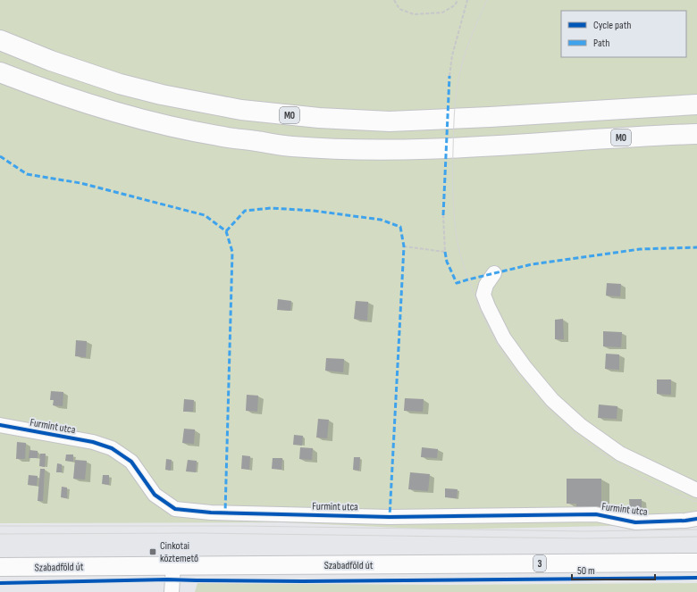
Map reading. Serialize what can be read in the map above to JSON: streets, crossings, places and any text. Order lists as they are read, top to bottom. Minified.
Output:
{"streets":{"highway":["M0"],"main road":["3","Szabadföld út"],"street":["Furmint utca"]},"places":{"transit":["Cinkotai köztemető"]},"legend":["Cycle path","Path"],"scale_bar":"50 m"}
